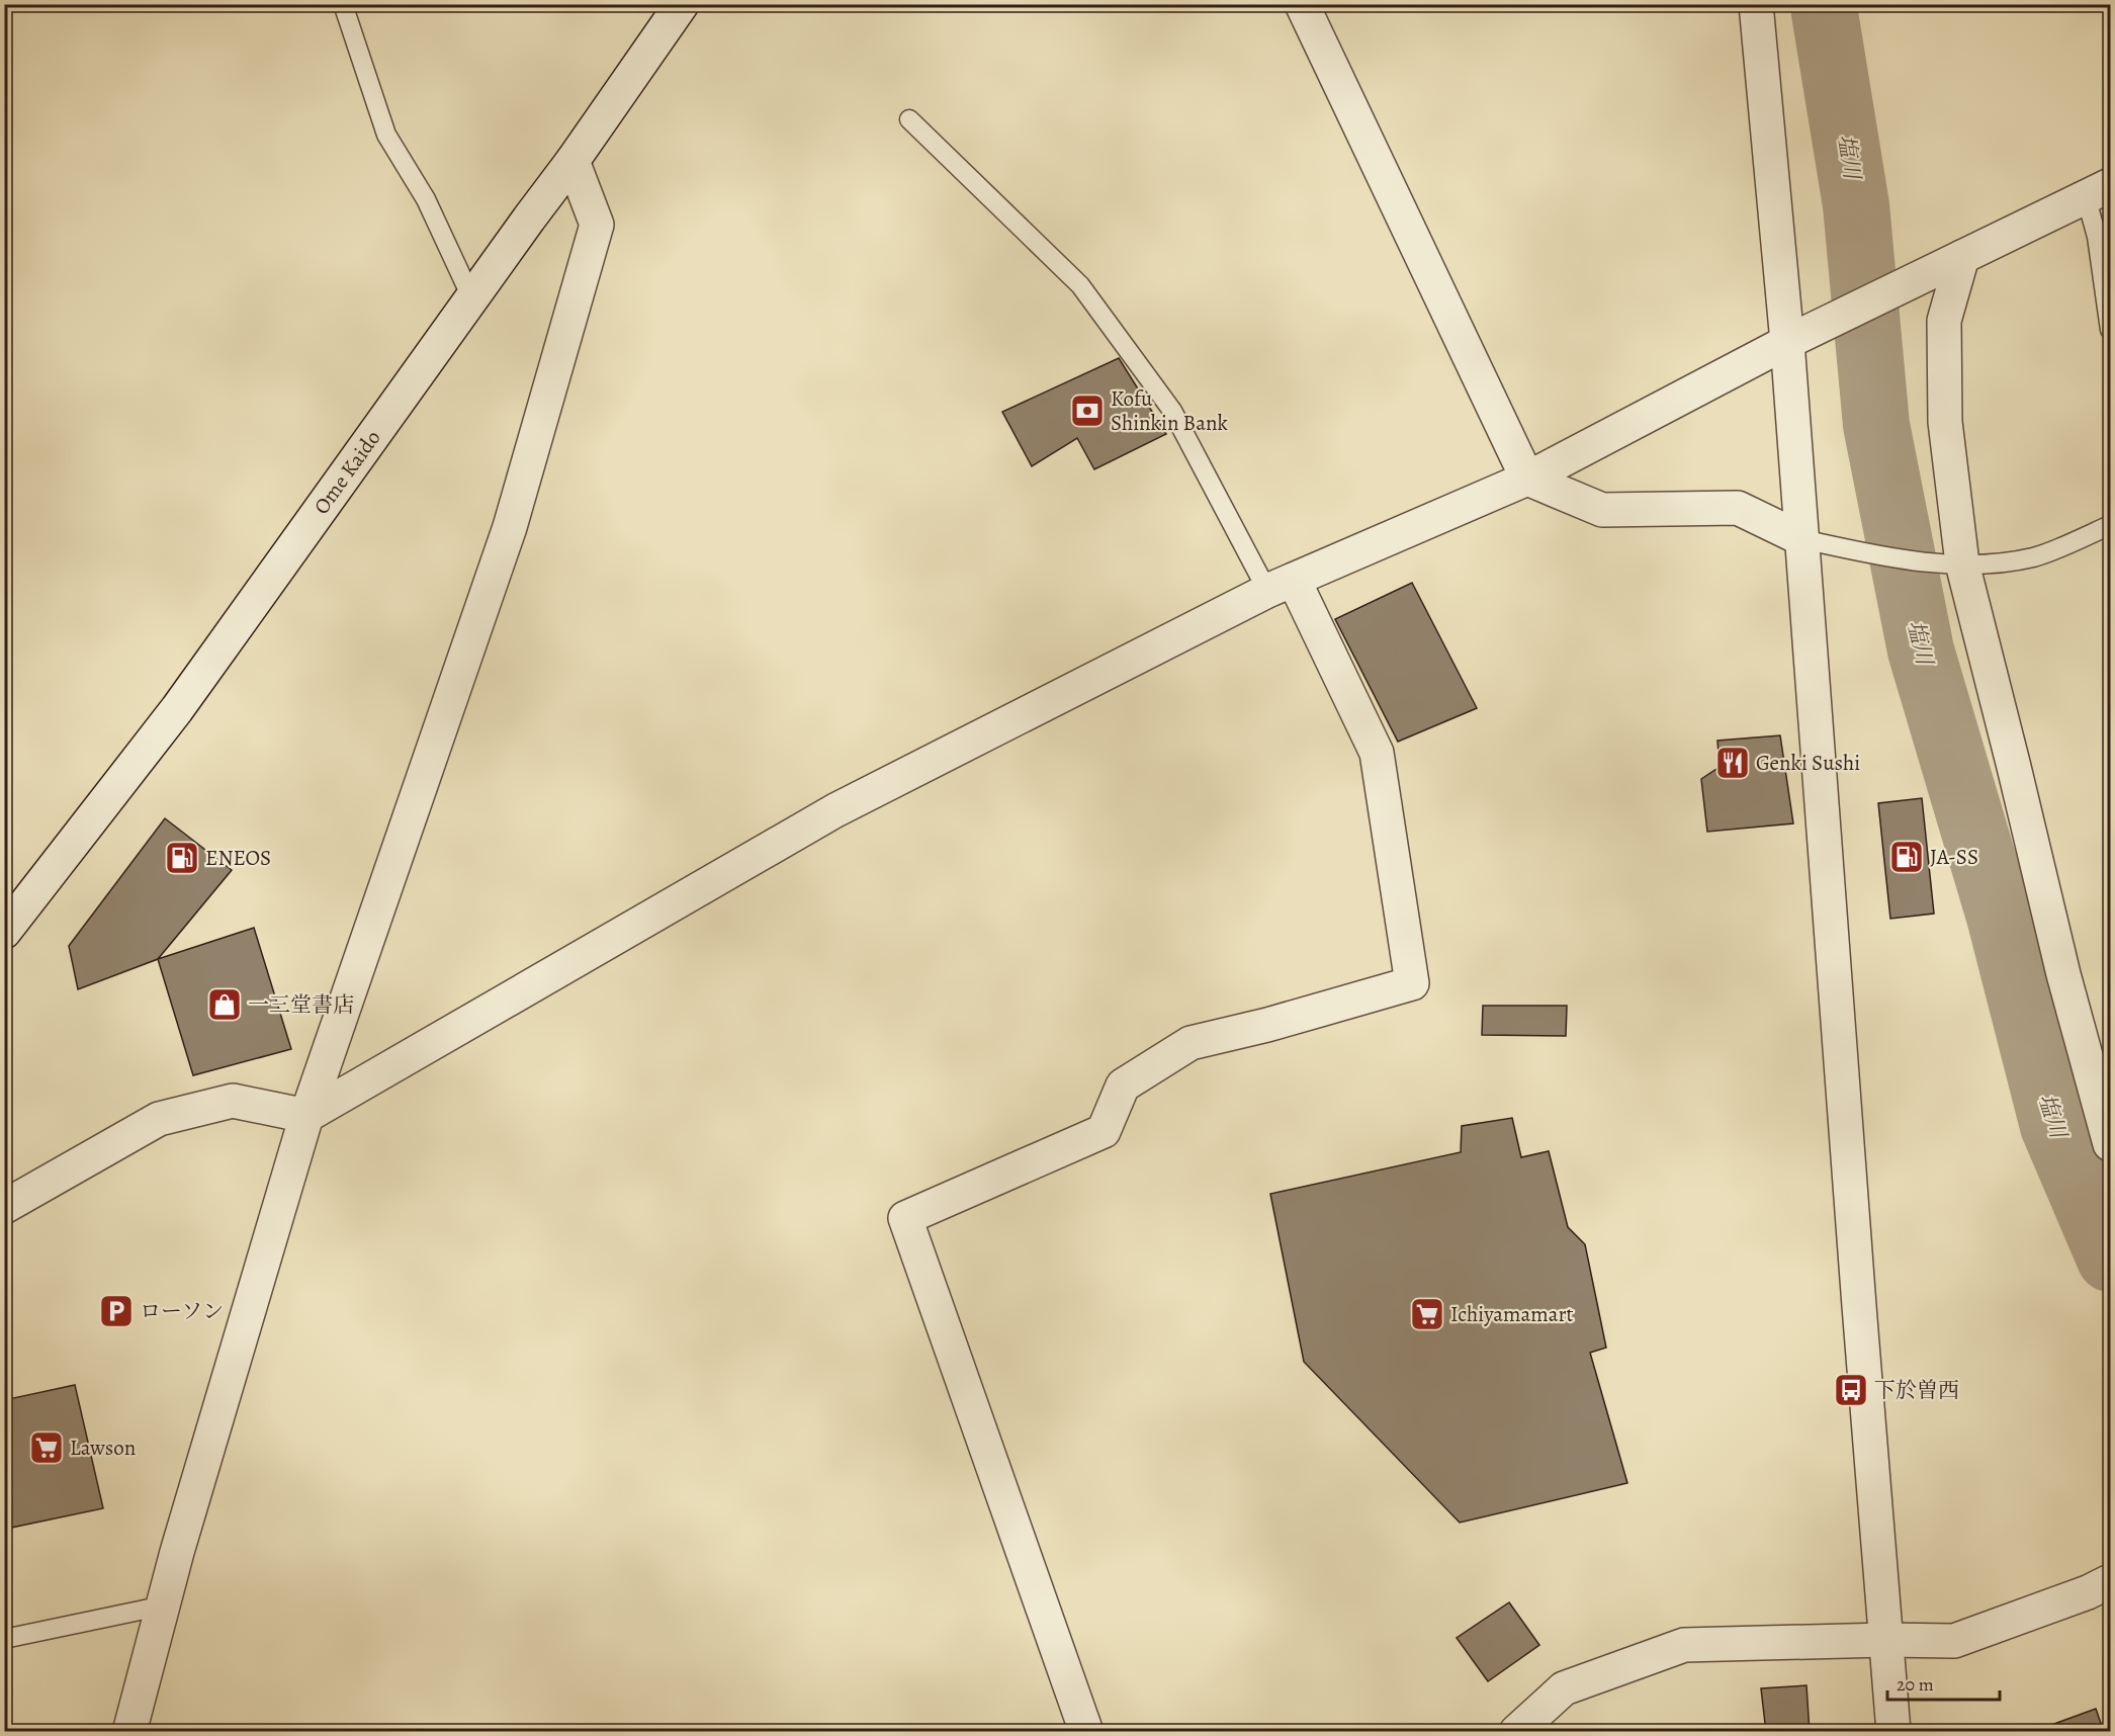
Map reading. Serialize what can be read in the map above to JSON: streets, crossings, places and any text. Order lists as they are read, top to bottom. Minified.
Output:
{"streets":{"street":["Ome Kaido"]},"water":["塩川"],"places":{"bank":["Kofu Shinkin Bank"],"restaurant":["Genki Sushi"],"fuel station":["JA-SS","ENEOS"],"shop":["一三堂書店"],"parking":["ローソン"],"supermarket":["Ichiyamamart","Lawson"],"bus stop":["下於曽西"]},"scale_bar":"20 m"}
